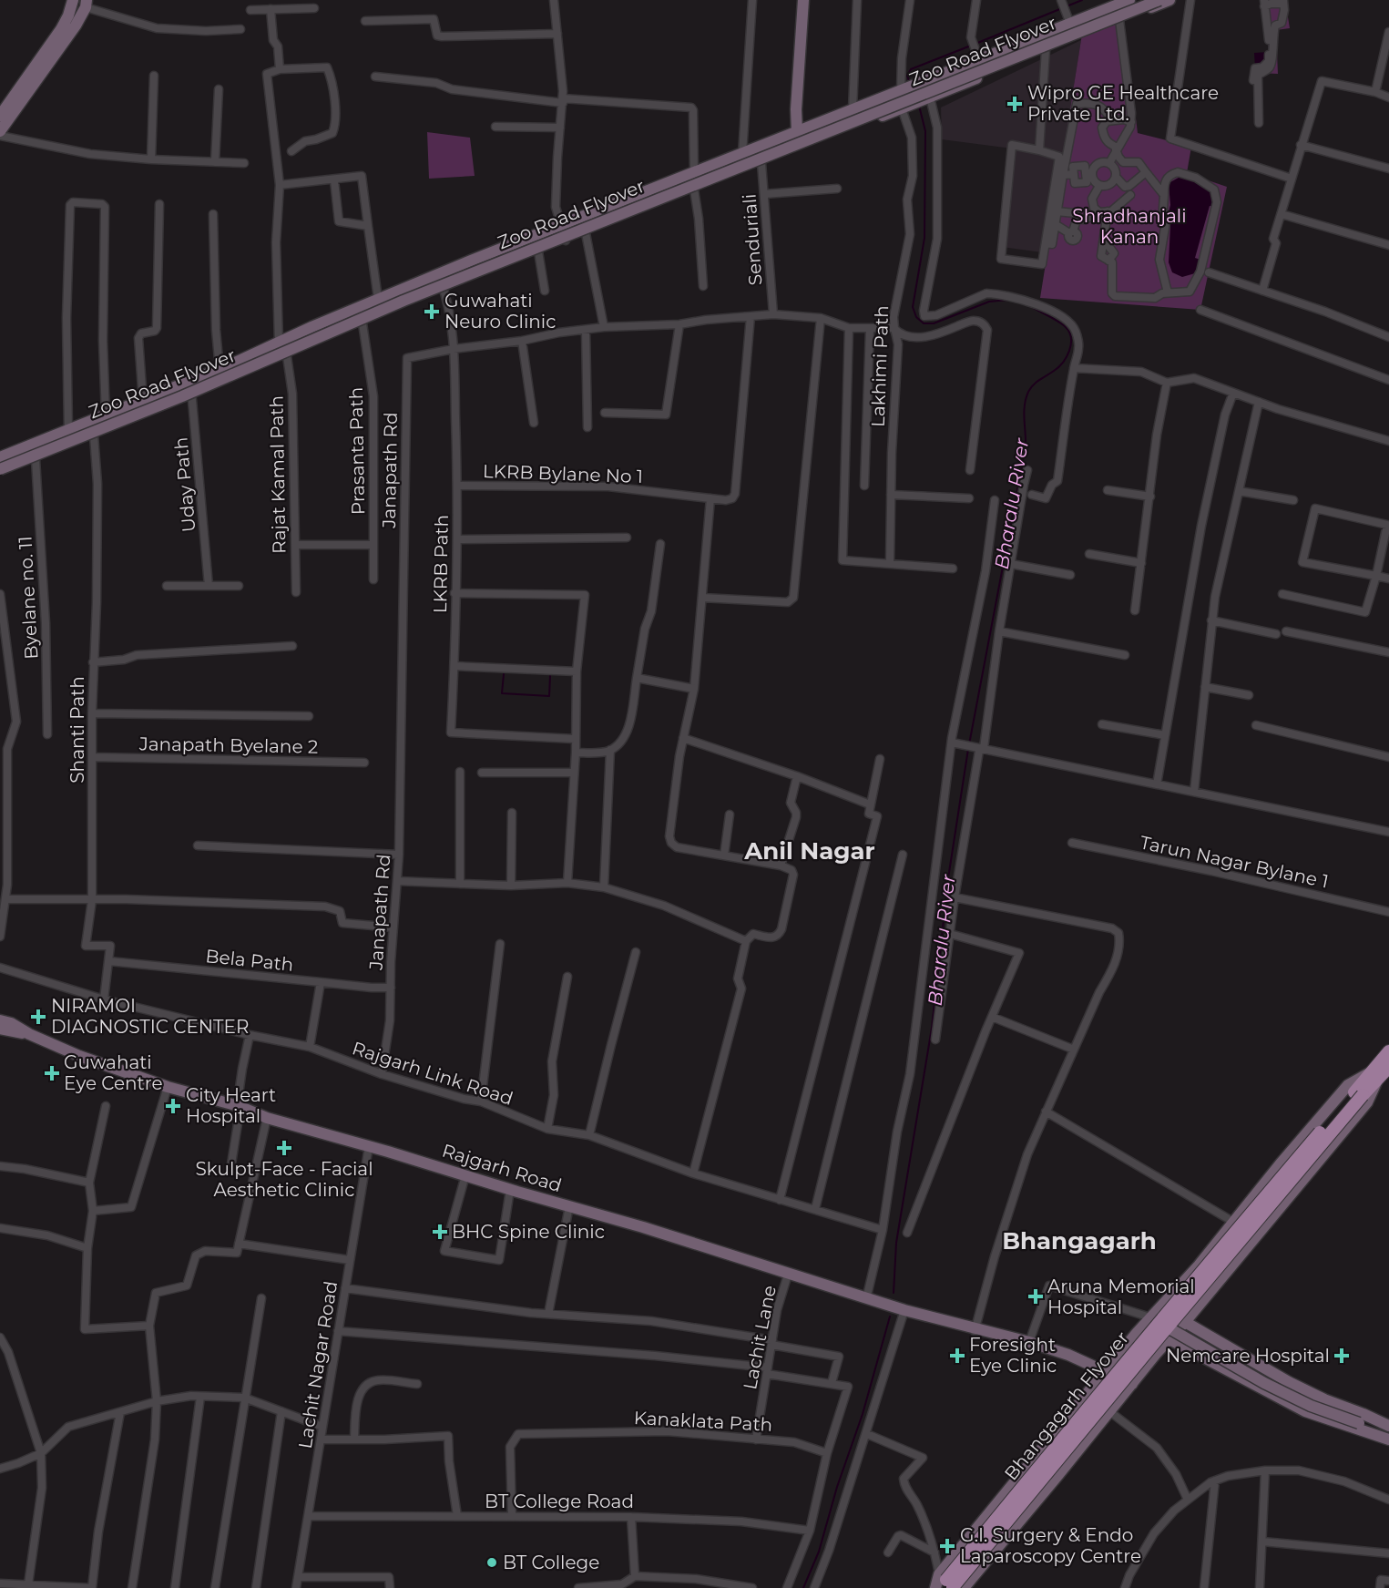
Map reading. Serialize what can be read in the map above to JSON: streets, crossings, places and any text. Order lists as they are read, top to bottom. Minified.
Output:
{"streets":{"main road":["Zoo Road Flyover","Rajgarh Road","Bhangagarh Flyover"],"street":["Senduriali","Lakhimi Path","Prasanta Path","Janapath Rd","LKRB Bylane No 1","Rajat Kamal Path","Uday Path","LKRB Path","Byelane no. 11","Shanti Path","Janapath Byelane 2","Tarun Nagar Bylane 1","Bela Path","Rajgarh Link Road","Lachit Lane","Lachit Nagar Road","Kanaklata Path","BT College Road"]},"crossings":[["Senduriali","Janapath Rd"],["Lakhimi Path","Janapath Rd"],["Janapath Rd","LKRB Bylane No 1"],["Janapath Rd","LKRB Path"],["Janapath Rd","Bela Path"],["Janapath Rd","Rajgarh Link Road"],["LKRB Bylane No 1","LKRB Path"],["Shanti Path","Janapath Byelane 2"],["Shanti Path","Bela Path"],["Rajgarh Road","Lachit Lane"],["Rajgarh Road","Lachit Nagar Road"],["Lachit Lane","Kanaklata Path"],["Lachit Nagar Road","BT College Road"],["Kanaklata Path","BT College Road"]],"districts":["Anil Nagar","Bhangagarh"],"water":["Bharalu River"],"parks":["Shradhanjali Kanan"],"places":{"health":["Wipro GE Healthcare Private Ltd.","Guwahati Neuro Clinic","NIRAMOI DIAGNOSTIC CENTER","Guwahati Eye Centre","City Heart Hospital","Skulpt-Face - Facial Aesthetic Clinic","BHC Spine Clinic","Aruna Memorial Hospital","Foresight Eye Clinic","Nemcare Hospital","G.I. Surgery & Endo Laparoscopy Centre"],"other":["BT College"]}}
